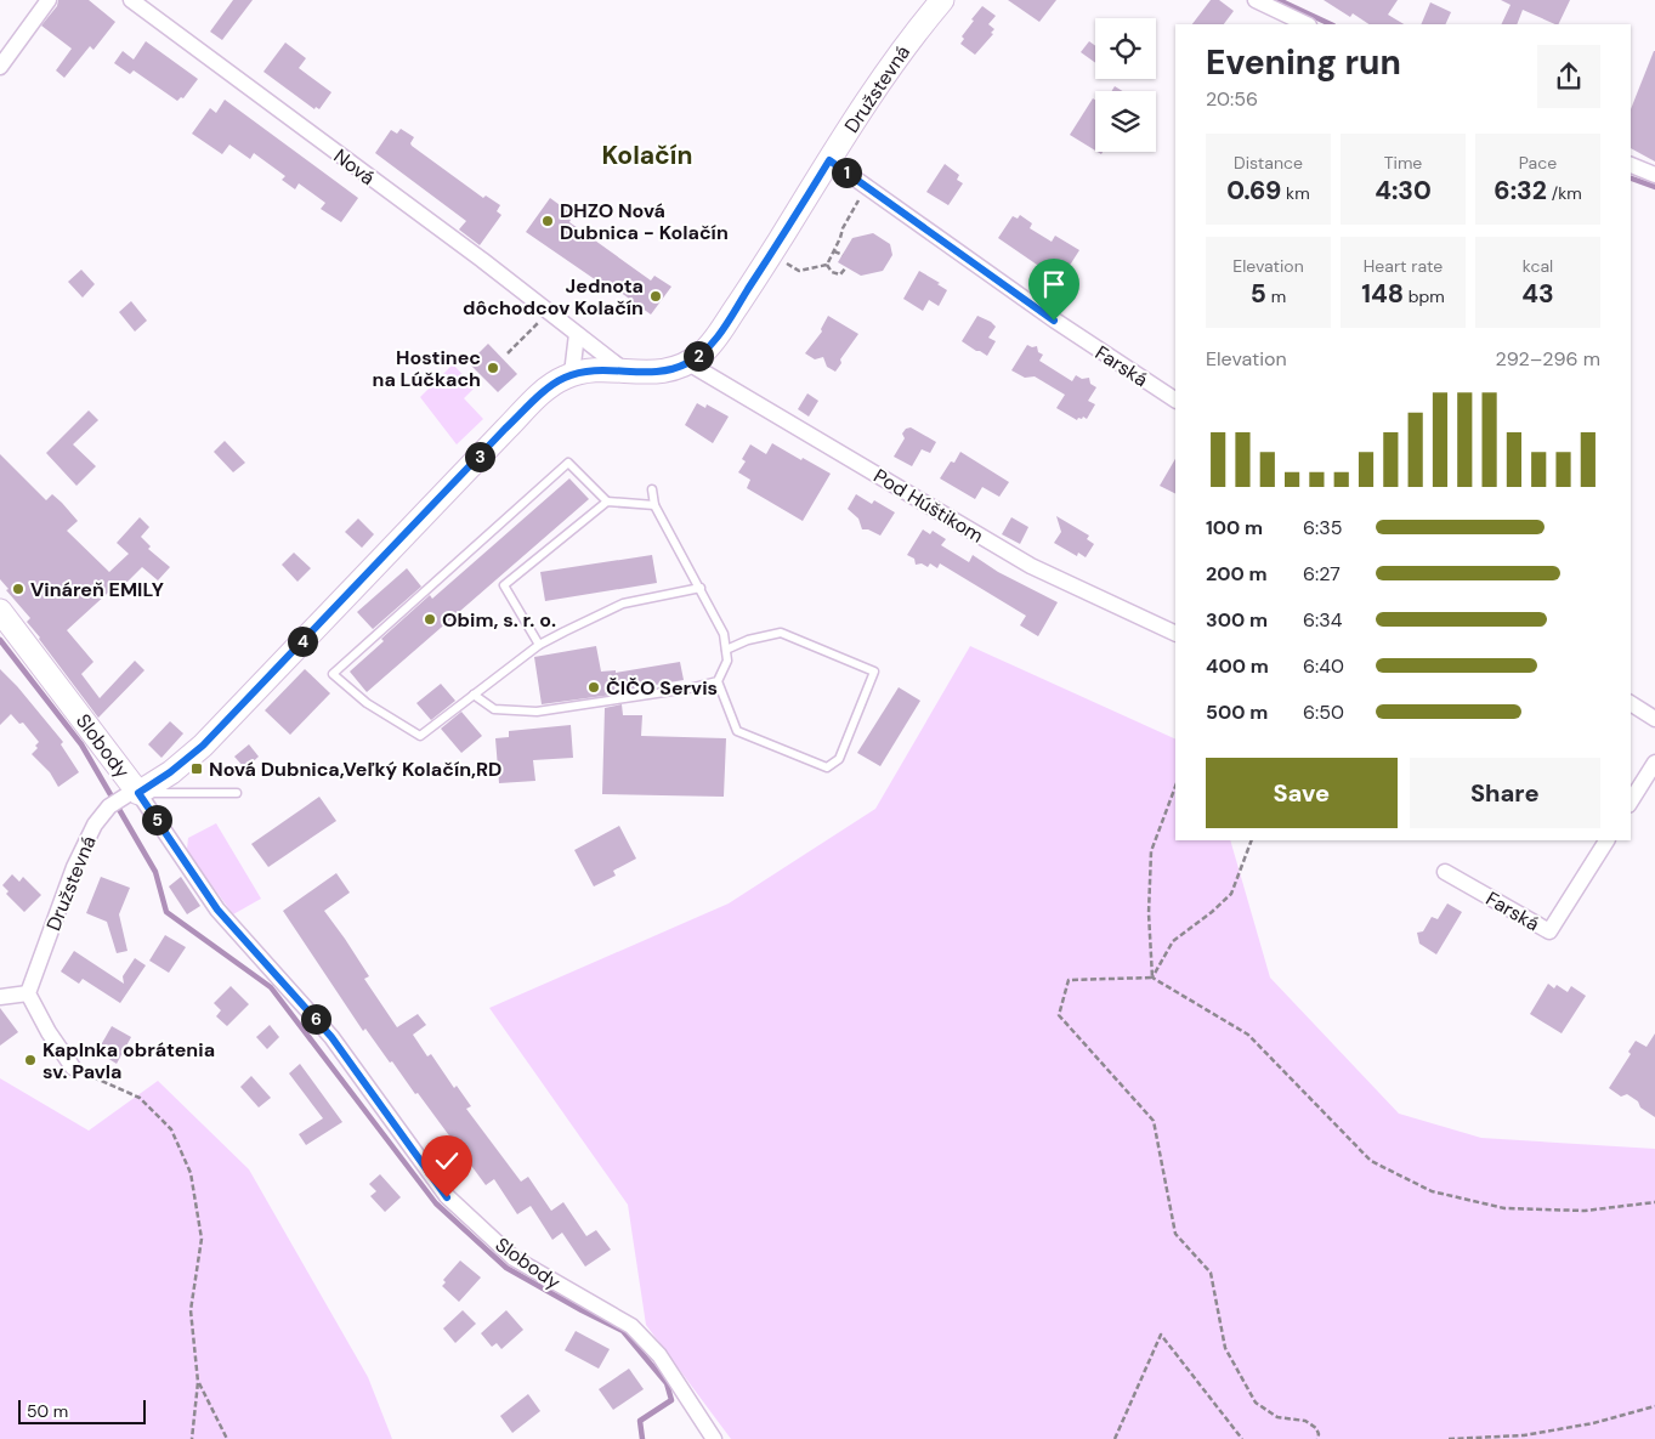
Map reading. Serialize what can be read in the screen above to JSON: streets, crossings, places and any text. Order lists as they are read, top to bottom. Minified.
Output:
{"streets":{"street":["Družstevná","Nová","Farská","Pod Húštikom","Slobody"]},"crossings":[["Družstevná","Nová"],["Družstevná","Farská"],["Družstevná","Pod Húštikom"],["Družstevná","Slobody"]],"districts":["Kolačín"],"places":{"other":["DHZO Nová Dubnica - Kolačín","Jednota dôchodcov Kolačín","Hostinec na Lúčkach","Vináreň EMILY","Obim, s. r. o.","ČIČO Servis","Kaplnka obrátenia sv. Pavla"],"transit":["Nová Dubnica,Veľký Kolačín,RD"]},"scale_bar":"50 m","page":{"heading":["Evening run","20:56"],"stats":[["Distance","0.69 km"],["Time","4:30"],["Pace","6:32 /km"],["Elevation","5 m"],["Heart rate","148 bpm"],["kcal","43"]],"pins":["1","2","3","4","5","6"],"chart":["Elevation","292–296 m"],"list":[{"name":"100 m","note":"6:35"},{"name":"200 m","note":"6:27"},{"name":"300 m","note":"6:34"},{"name":"400 m","note":"6:40"},{"name":"500 m","note":"6:50"}],"buttons":["Save","Share"],"scale":"50 m"}}
